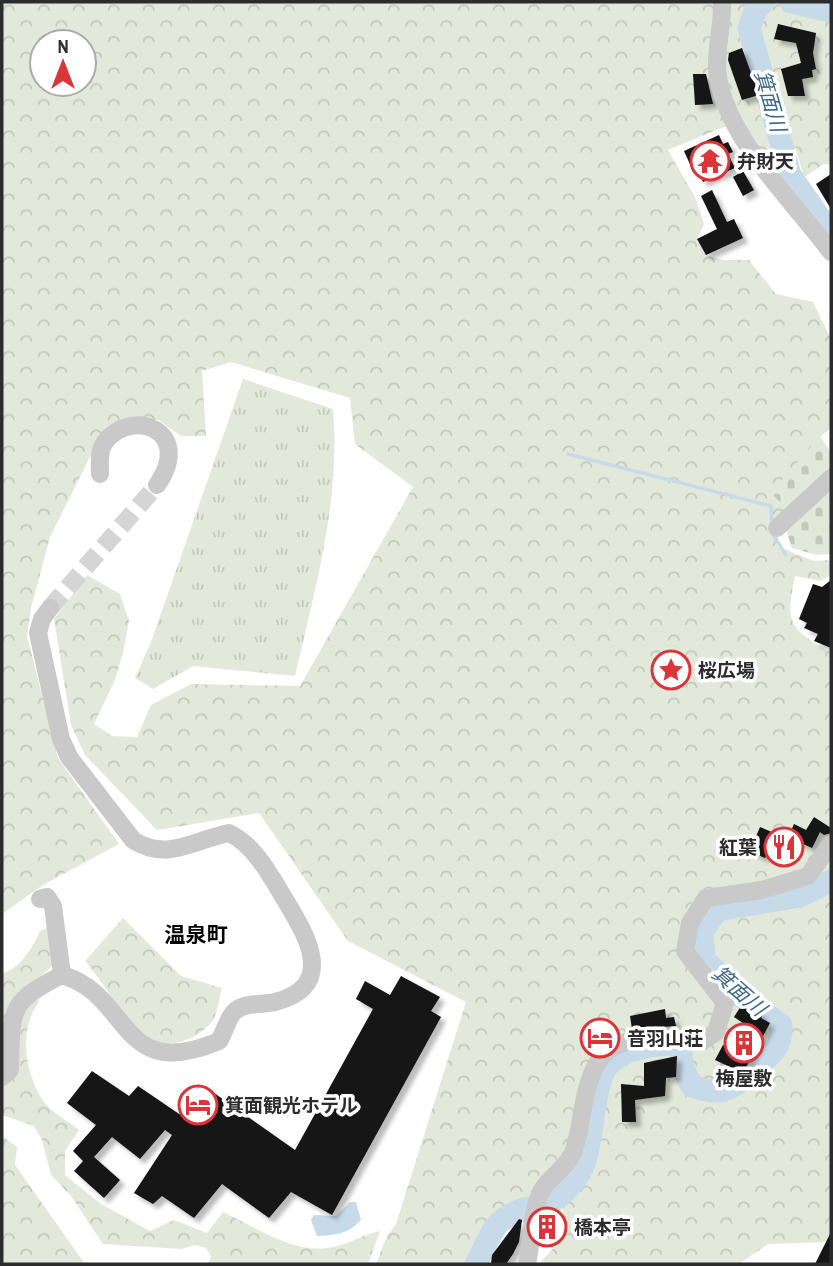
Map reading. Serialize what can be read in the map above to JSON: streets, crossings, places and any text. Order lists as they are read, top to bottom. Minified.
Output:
{"districts":["温泉町"],"water":["箕面川"],"places":{"temple":["弁財天"],"place":["桜広場"],"restaurant":["紅葉"],"hotel":["音羽山荘","箕面観光ホテル"],"building":["梅屋敷","橋本亭"]},"north":"top"}
